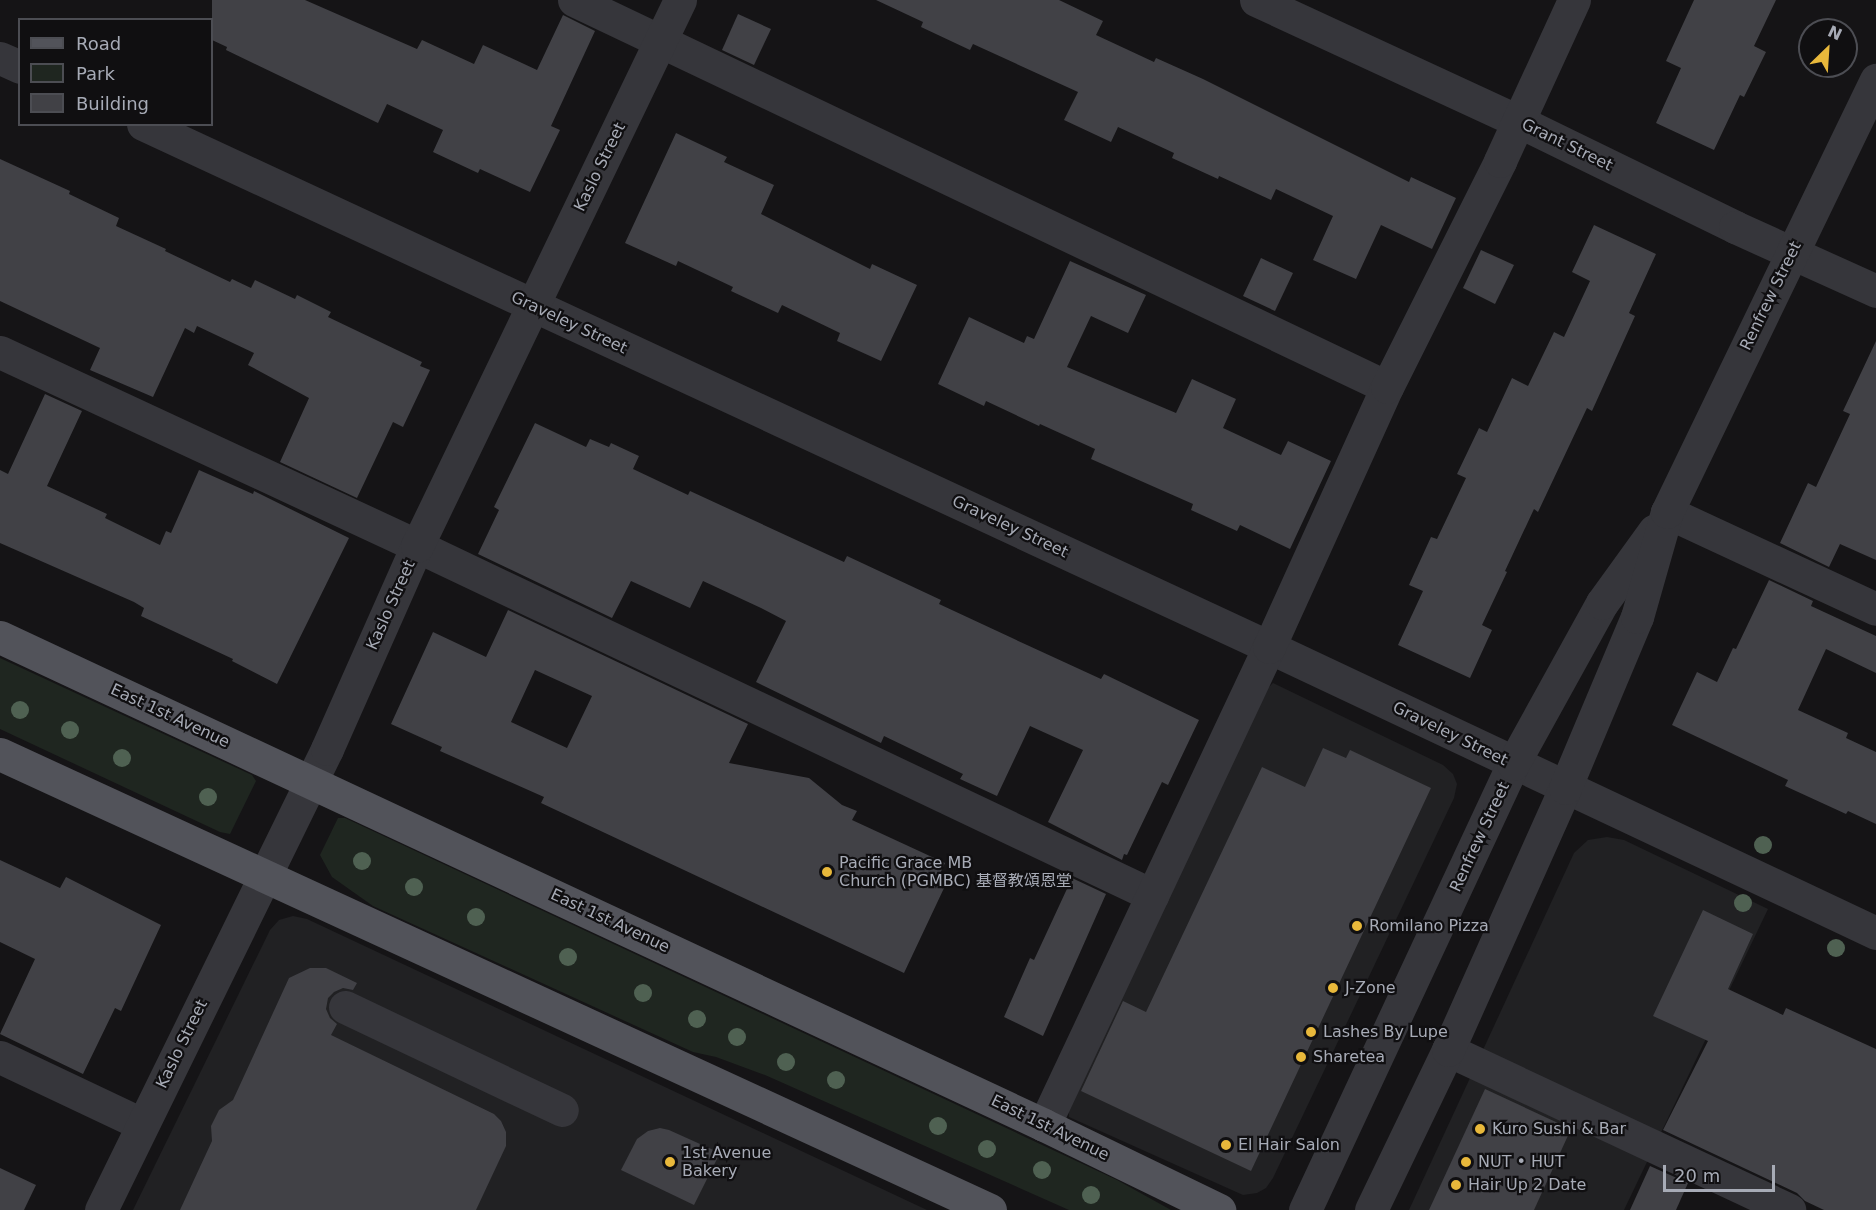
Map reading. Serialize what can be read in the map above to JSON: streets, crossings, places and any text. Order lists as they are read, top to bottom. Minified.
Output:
{"streets":{"main road":["East 1st Avenue"],"street":["Grant Street","Kaslo Street","Renfrew Street","Graveley Street"]},"crossings":[["Grant Street","Renfrew Street"],["Kaslo Street","Graveley Street"],["Kaslo Street","East 1st Avenue"],["Renfrew Street","Graveley Street"]],"places":["Pacific Grace MB Church (PGMBC) 基督教頌恩堂","Romilano Pizza","J-Zone","Lashes By Lupe","Sharetea","Kuro Sushi & Bar","El Hair Salon","1st Avenue Bakery","NUT • HUT","Hair Up 2 Date"],"legend":["Road","Park","Building"],"scale_bar":"20 m","north":"top right"}
